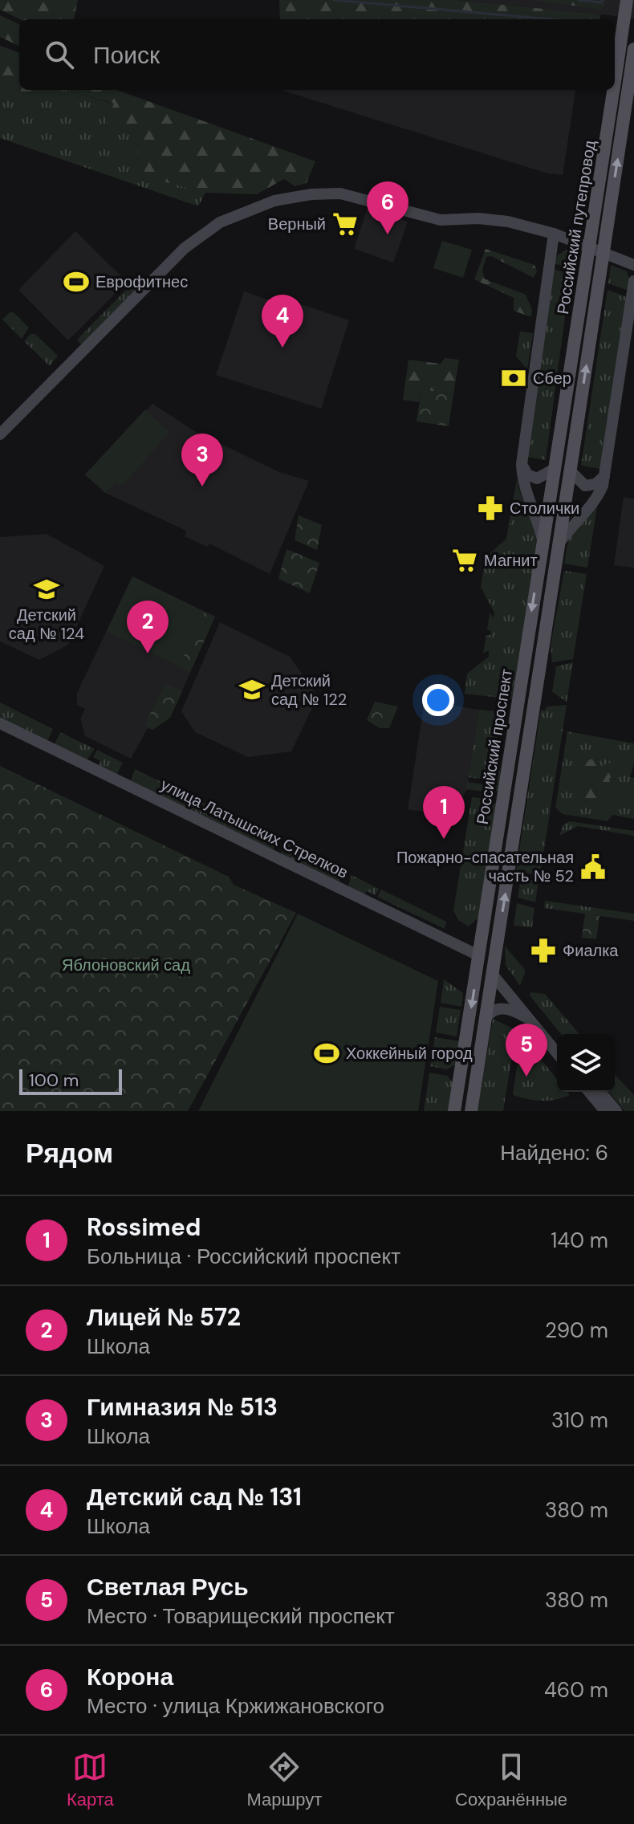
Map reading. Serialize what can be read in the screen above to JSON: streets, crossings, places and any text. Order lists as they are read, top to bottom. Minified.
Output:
{"streets":{"main road":["Российский путепровод","Российский проспект","улица Латышских Стрелков"]},"crossings":[["Российский путепровод","Российский проспект"],["Российский проспект","улица Латышских Стрелков"]],"parks":["Яблоновский сад"],"places":{"supermarket":["Верный","Магнит"],"sports":["Еврофитнес","Хоккейный город"],"bank":["Сбер"],"pharmacy":["Столички","Фиалка"],"school or university":["Детский сад № 124","Детский сад № 122"],"public building":["Пожарно-спасательная часть № 52"]},"scale_bar":"100 m","page":{"search":"Поиск","pins":["6","4","3","2","1","5"],"scale":"100 m","heading":["Рядом","Найдено: 6"],"list":[{"mark":"1","name":"Rossimed","note":"Больница · Российский проспект","value":"140 m"},{"mark":"2","name":"Лицей № 572","note":"Школа","value":"290 m"},{"mark":"3","name":"Гимназия № 513","note":"Школа","value":"310 m"},{"mark":"4","name":"Детский сад № 131","note":"Школа","value":"380 m"},{"mark":"5","name":"Светлая Русь","note":"Место · Товарищеский проспект","value":"380 m"},{"mark":"6","name":"Корона","note":"Место · улица Кржижановского","value":"460 m"}],"nav":["Карта","Маршрут","Сохранённые"]}}
